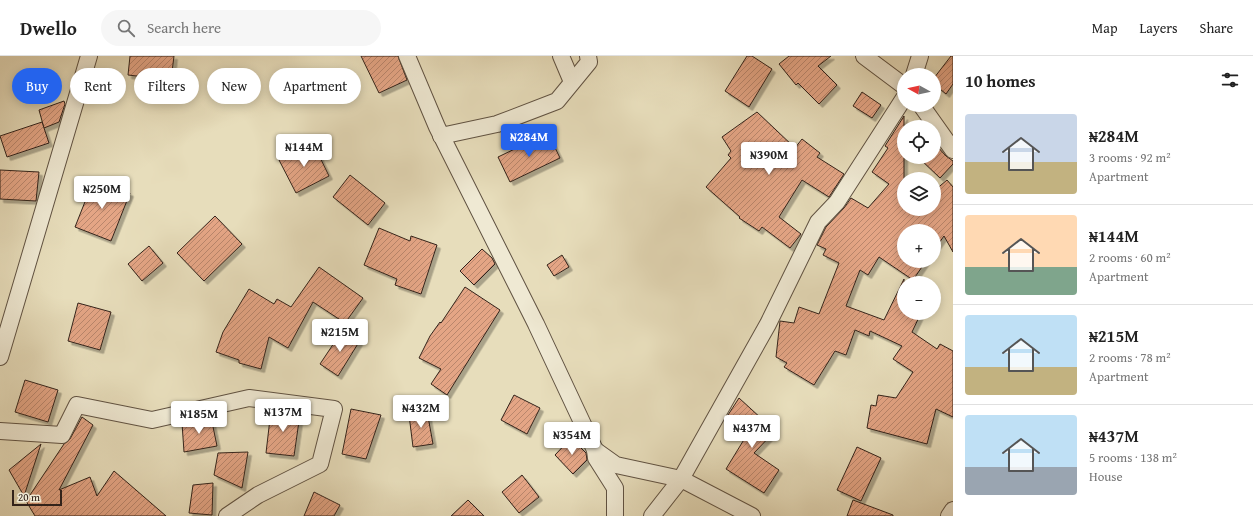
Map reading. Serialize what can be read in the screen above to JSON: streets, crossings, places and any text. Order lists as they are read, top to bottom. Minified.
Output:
{"scale_bar":"20 m","north":"left","page":{"header":"Dwello","search":"Search here","nav":["Map","Layers","Share"],"heading":"10 homes","map_buttons":["+","−"],"chip":["Buy","Rent","Filters","New","Apartment"],"list":[{"name":"₦284M","note":"3 rooms · 92 m² · Apartment"},{"name":"₦144M","note":"2 rooms · 60 m² · Apartment"},{"name":"₦215M","note":"2 rooms · 78 m² · Apartment"},{"name":"₦437M","note":"5 rooms · 138 m² · House"}],"price":["₦284M","₦144M","₦390M","₦250M","₦215M","₦432M","₦137M","₦185M","₦437M","₦354M"],"scale":"20 m"}}
